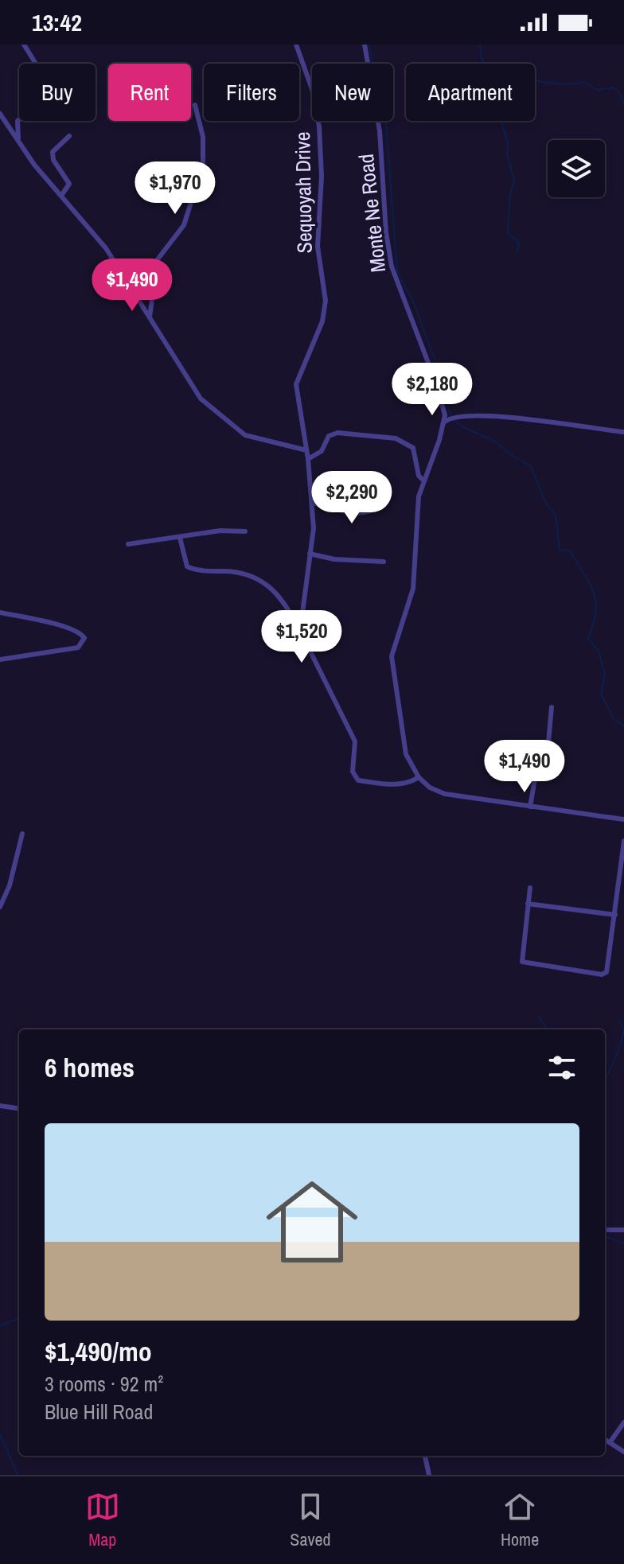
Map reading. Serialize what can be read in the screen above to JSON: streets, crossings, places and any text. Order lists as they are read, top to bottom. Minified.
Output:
{"streets":{"street":["Sequoyah Drive","Monte Ne Road"]},"page":{"status":"13:42","chip":["Buy","Rent","Filters","New","Apartment"],"price":["$1,970","$1,490","$2,180","$2,290","$1,520","$1,490"],"heading":"6 homes","list":[{"name":"$1,490/mo","note":"3 rooms · 92 m² · Blue Hill Road"}],"tabs":["Map","Saved","Home"]}}
